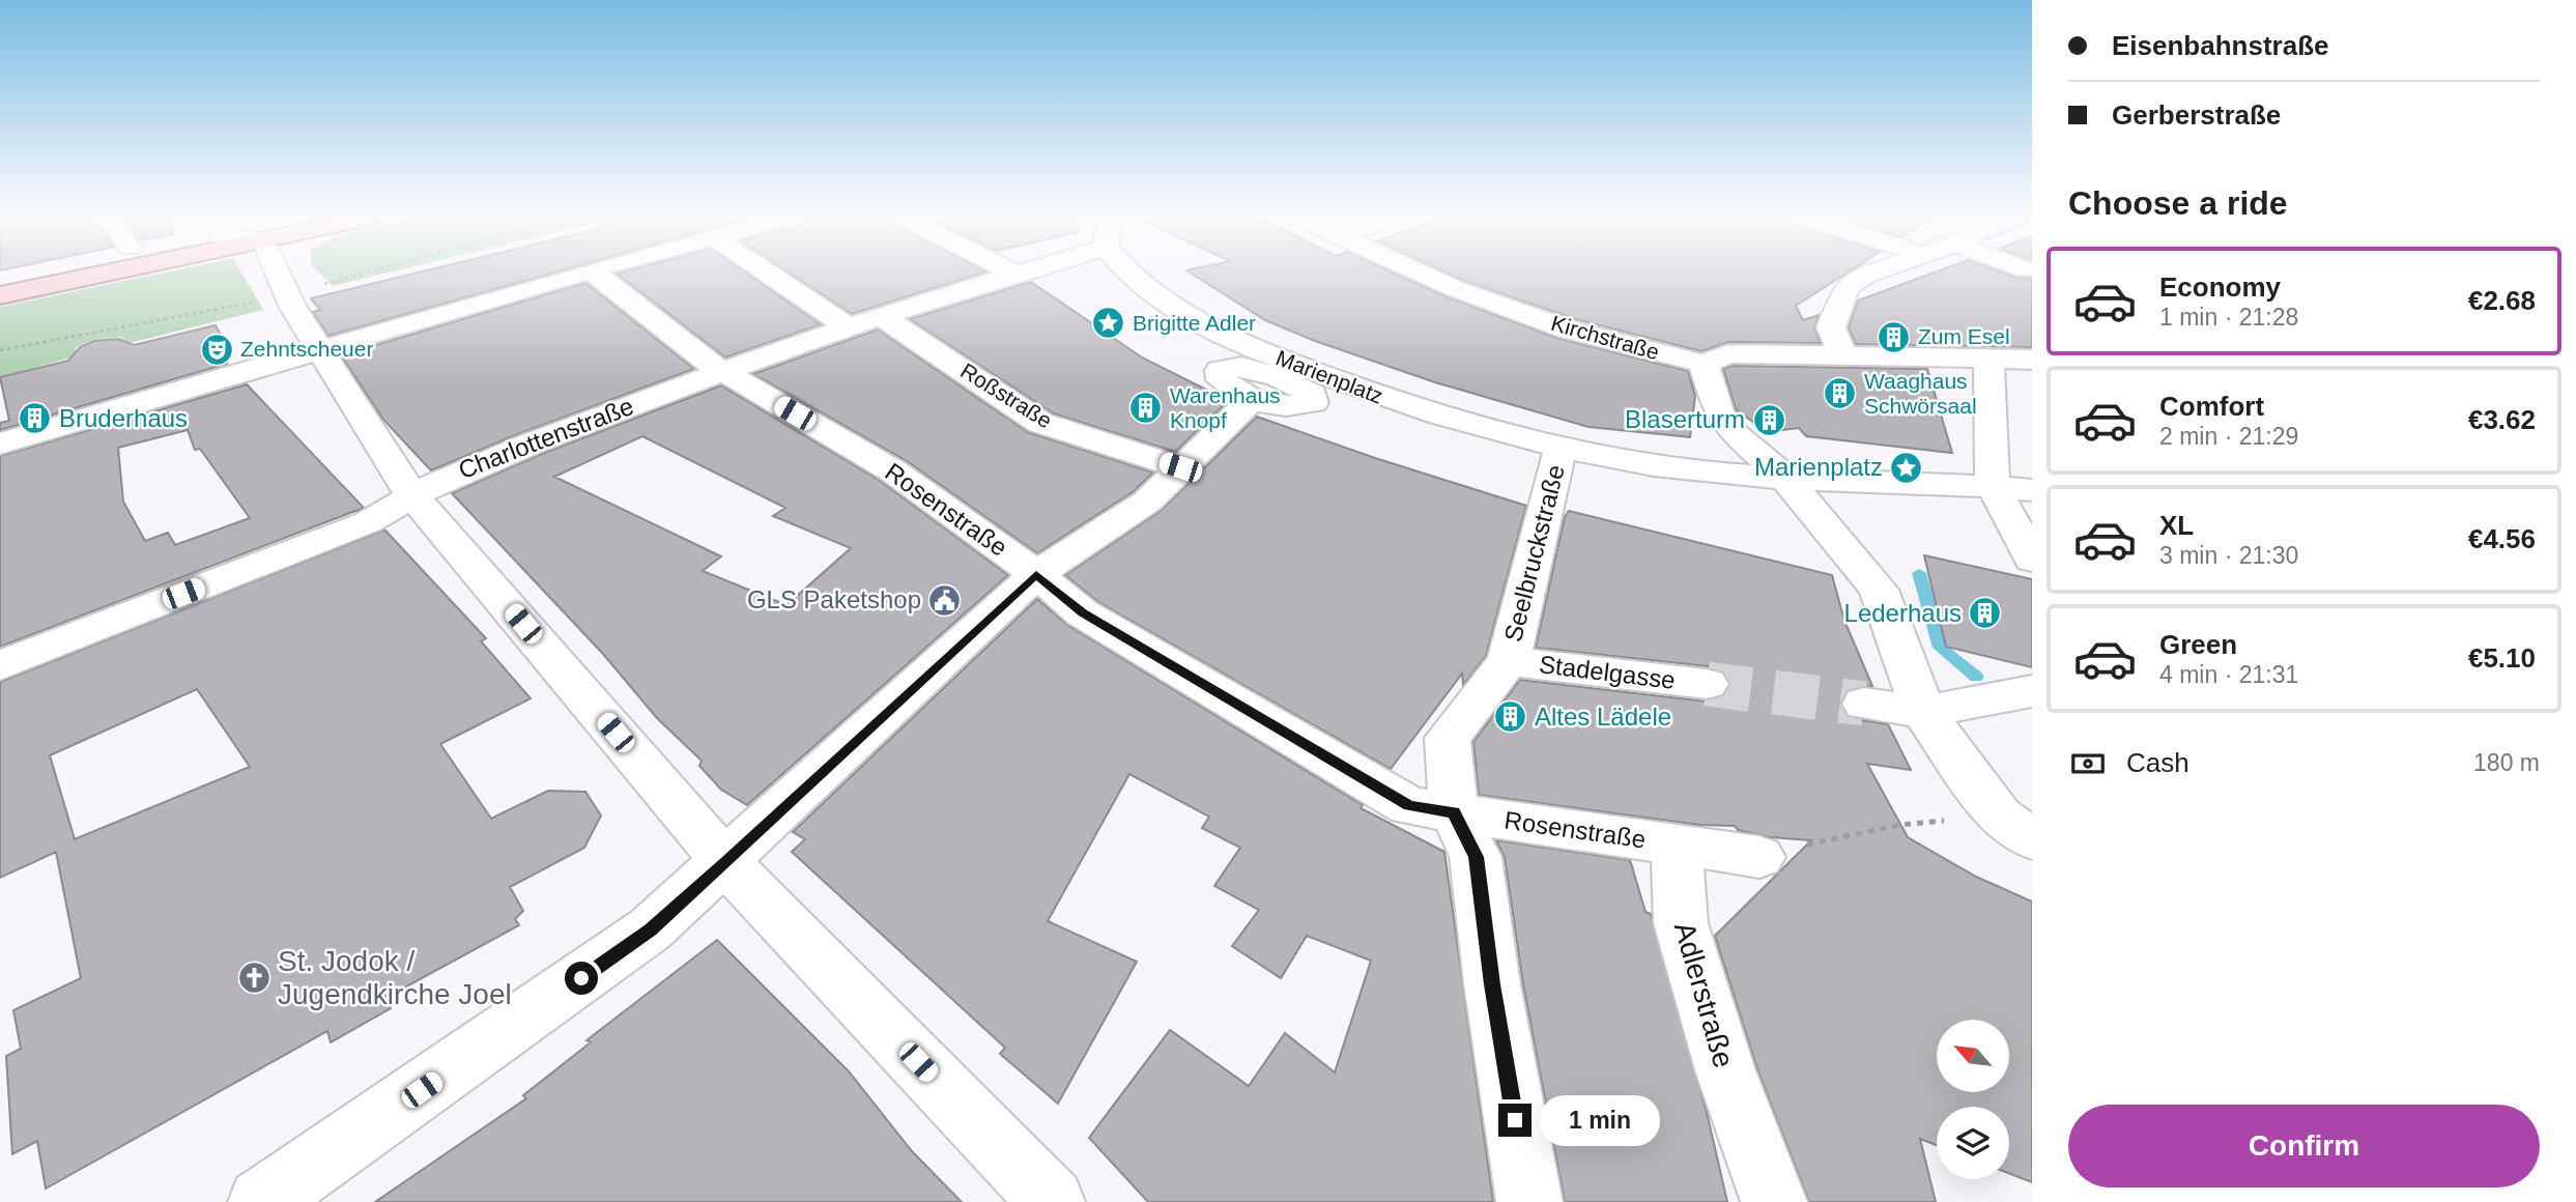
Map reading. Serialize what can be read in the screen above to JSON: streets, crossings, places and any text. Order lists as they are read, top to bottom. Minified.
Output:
{"streets":{"street":["Kirchstraße","Marienplatz","Roßstraße","Charlottenstraße","Rosenstraße","Seelbruckstraße","Stadelgasse","Adlerstraße"]},"crossings":[["Marienplatz","Seelbruckstraße"],["Roßstraße","Charlottenstraße"],["Charlottenstraße","Rosenstraße"],["Rosenstraße","Seelbruckstraße"],["Rosenstraße","Adlerstraße"],["Seelbruckstraße","Stadelgasse"]],"places":{"place":["Brigitte Adler","Marienplatz"],"building":["Zum Esel","Waaghaus Schwörsaal","Warenhaus Knopf","Bruderhaus","Blaserturm","Lederhaus","Altes Lädele"],"theatre":["Zehntscheuer"],"public building":["GLS Paketshop"],"church":["St. Jodok / Jugendkirche Joel"]},"north":"top left","page":{"banner":["Eisenbahnstraße","Gerberstraße"],"heading":"Choose a ride","list":[{"name":"Economy","note":"1 min · 21:28","value":"€2.68"},{"name":"Comfort","note":"2 min · 21:29","value":"€3.62"},{"name":"XL","note":"3 min · 21:30","value":"€4.56"},{"name":"Green","note":"4 min · 21:31","value":"€5.10"}],"pay":["Cash","180 m"],"buttons":"Confirm","bubble":"1 min"}}
